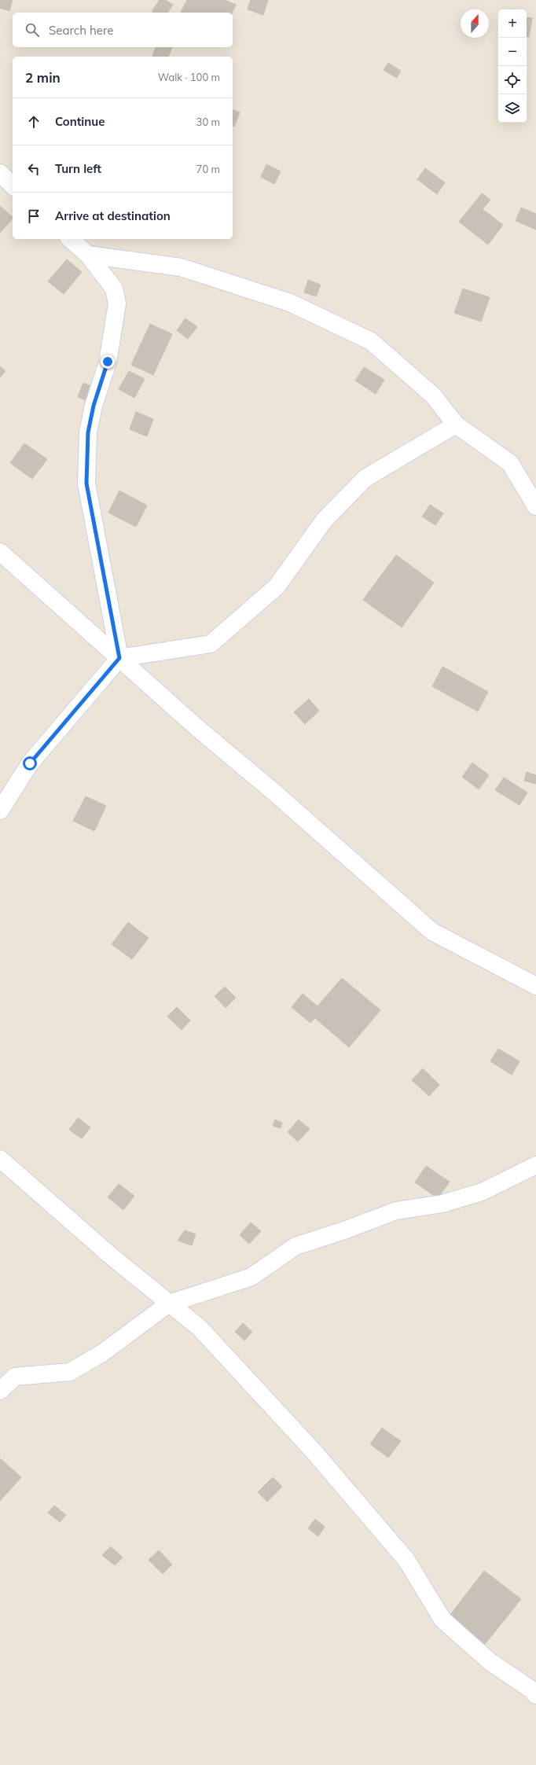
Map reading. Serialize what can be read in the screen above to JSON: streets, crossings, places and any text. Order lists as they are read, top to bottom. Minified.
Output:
{"north":"top","page":{"map_buttons":["+","−"],"search":"Search here","heading":["2 min","Walk · 100 m"],"list":[["Continue","30 m"],["Turn left","70 m"],"Arrive at destination"]}}
